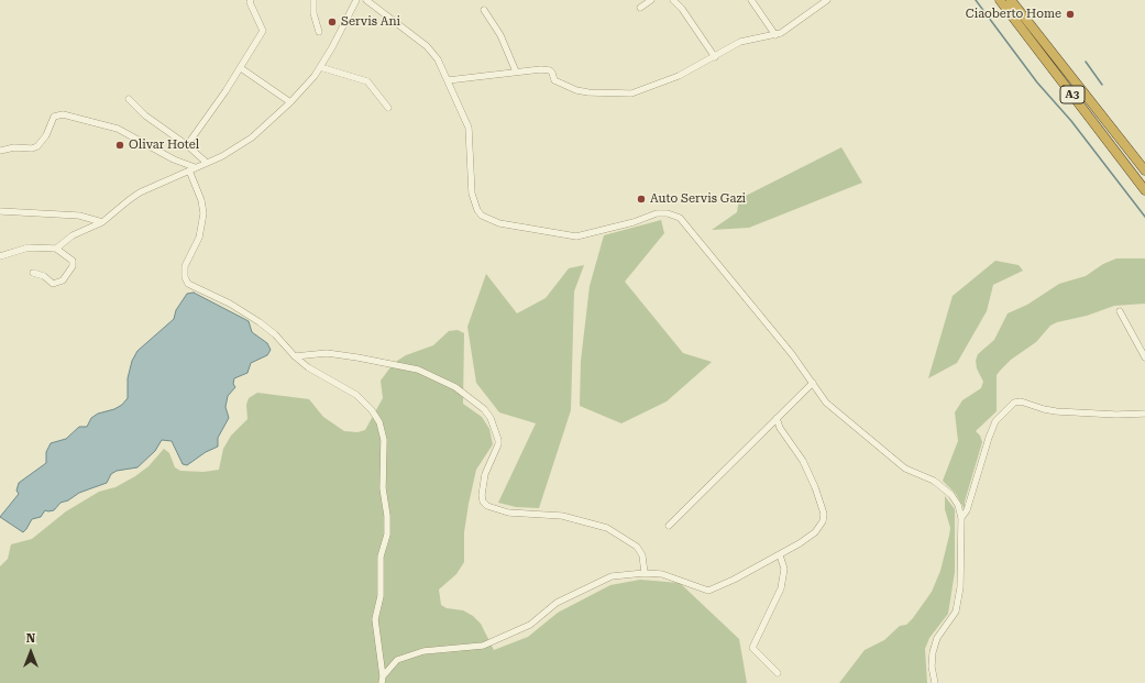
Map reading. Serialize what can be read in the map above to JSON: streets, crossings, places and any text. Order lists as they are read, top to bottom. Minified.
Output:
{"streets":{"highway":["A3"]},"places":["Ciaoberto Home","Servis Ani","Olivar Hotel","Auto Servis Gazi"],"north":"top"}
